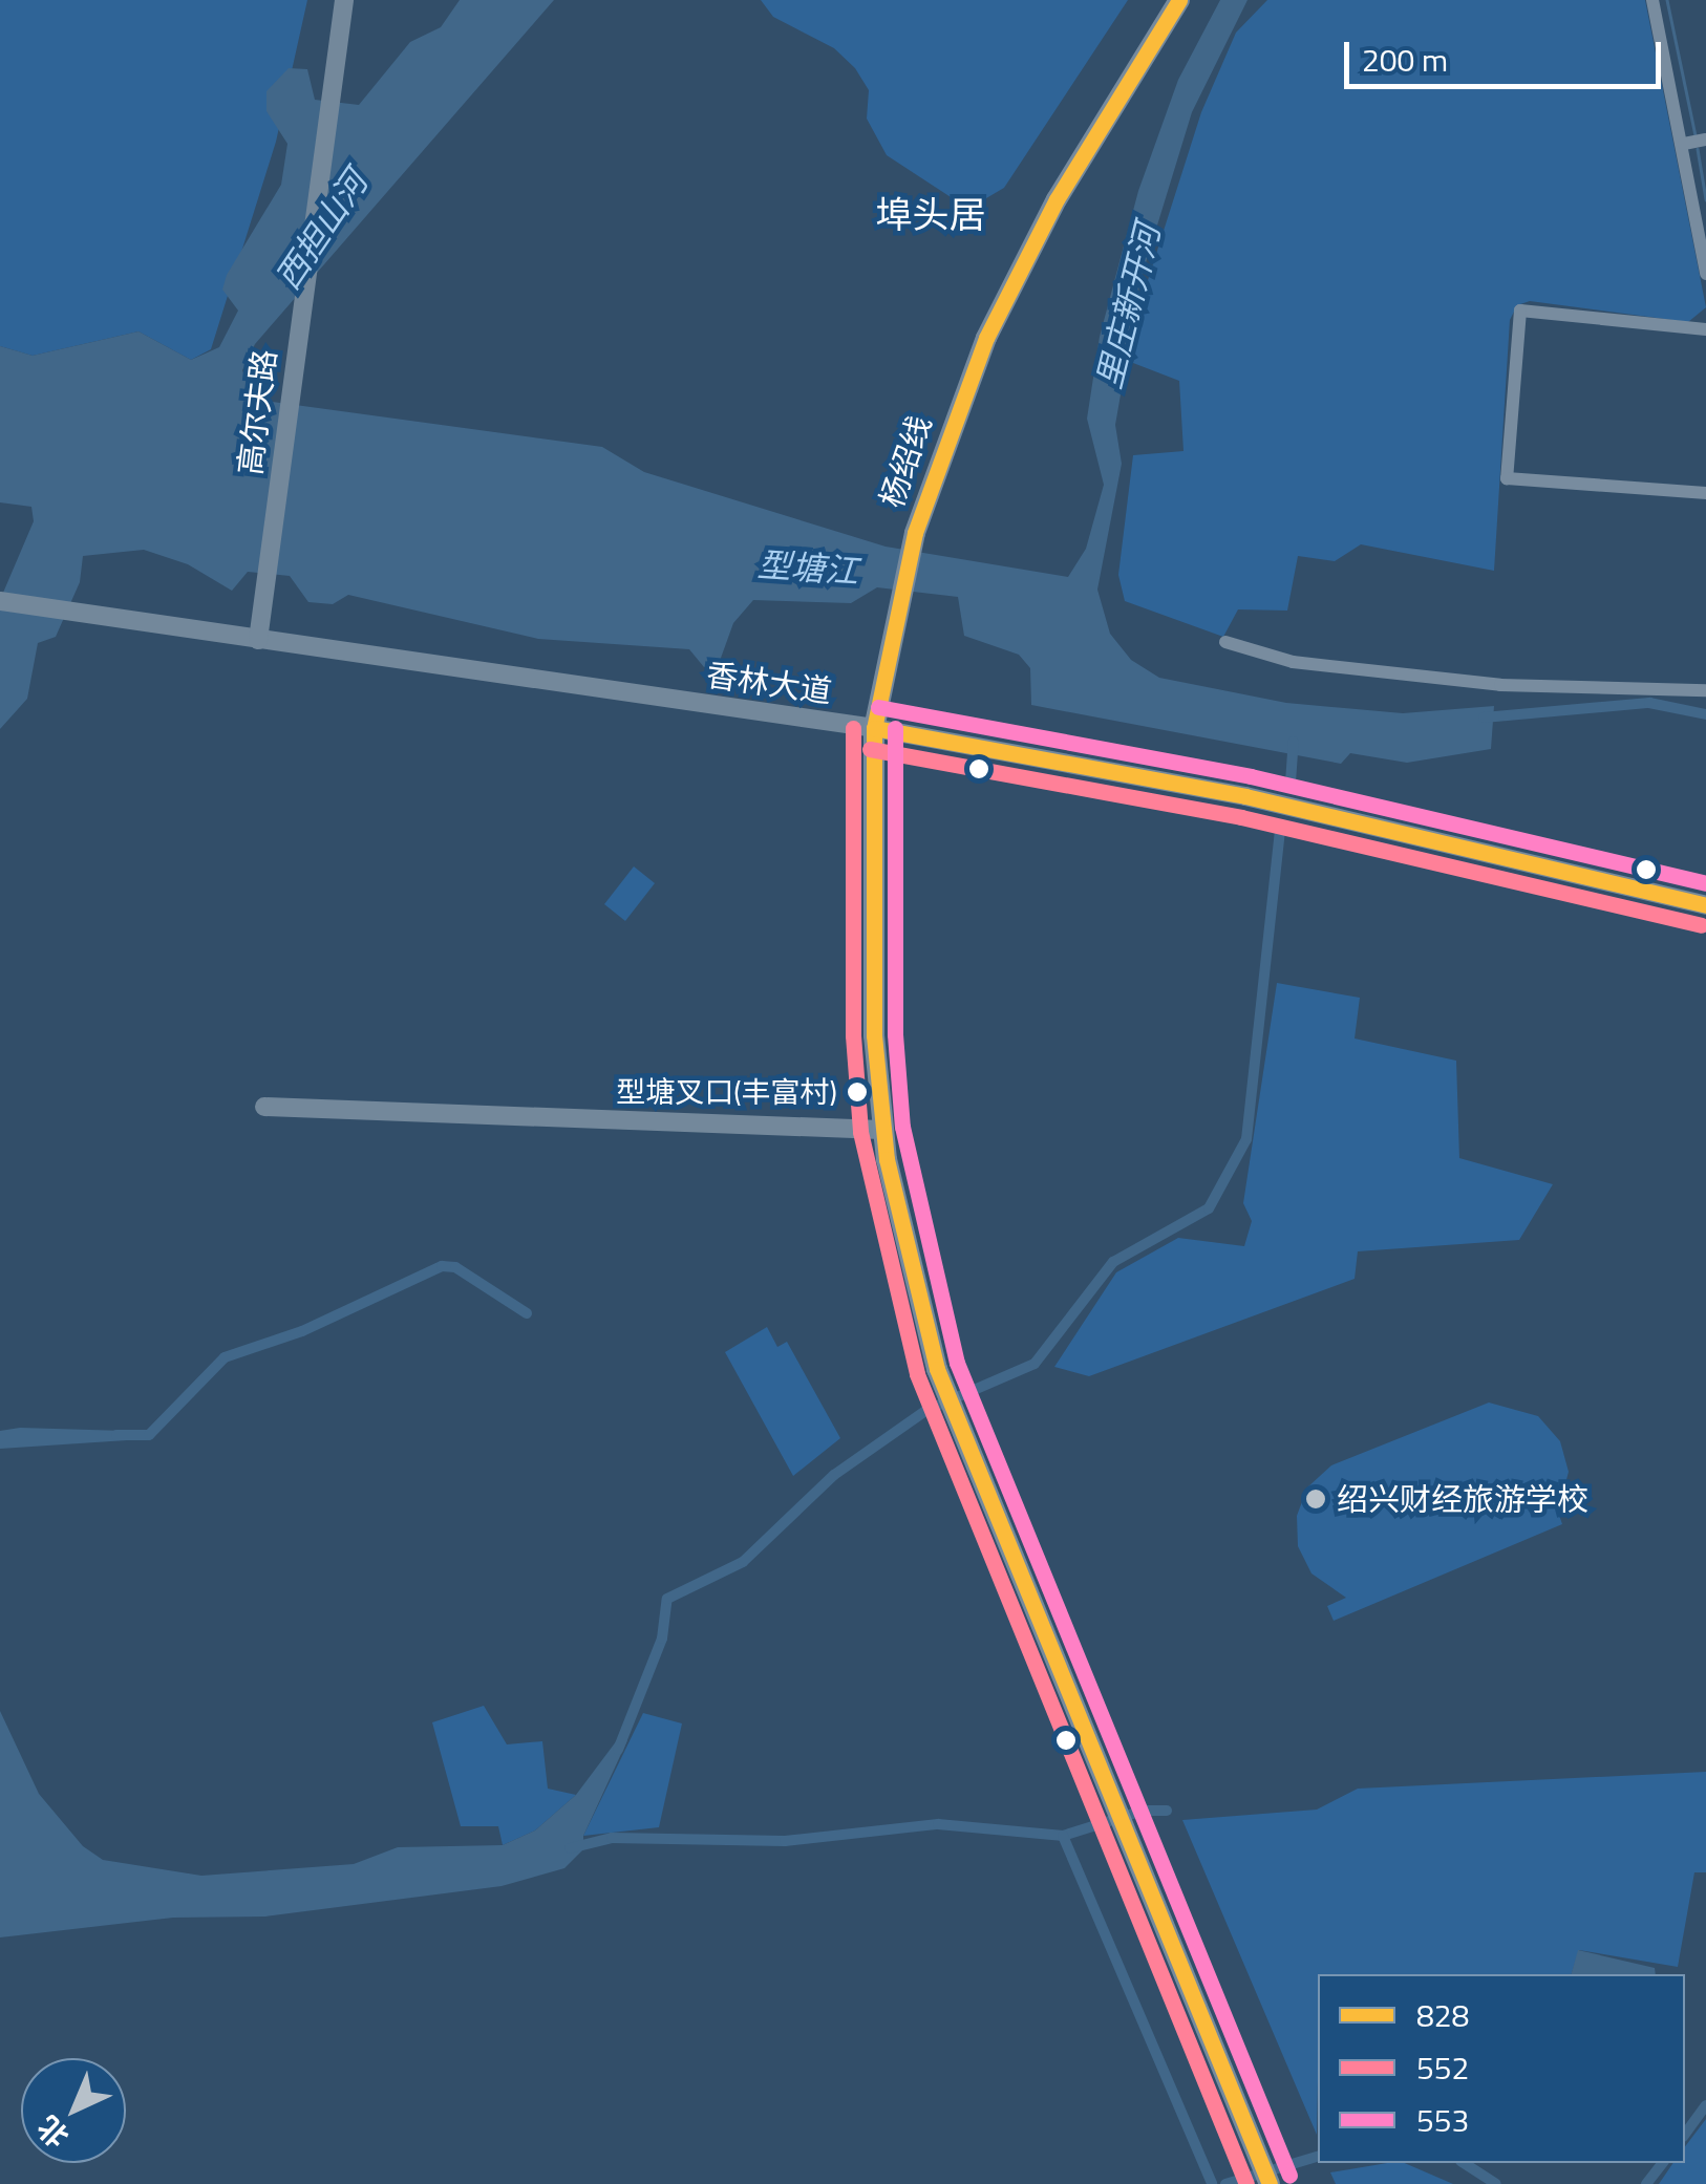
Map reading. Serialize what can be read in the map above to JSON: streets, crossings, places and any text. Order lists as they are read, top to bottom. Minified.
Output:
{"streets":{"main road":["杨绍线"],"street":["高尔夫路","香林大道"]},"crossings":[["高尔夫路","香林大道"],["杨绍线","香林大道"]],"districts":["埠头居"],"water":["西担山河","里庄新开河","型塘江"],"places":["型塘叉口(丰富村)","绍兴财经旅游学校"],"lines":["transit line 828","transit line 553","transit line 552"],"legend":["828","552","553"],"scale_bar":"200 m","north":"bottom left"}
